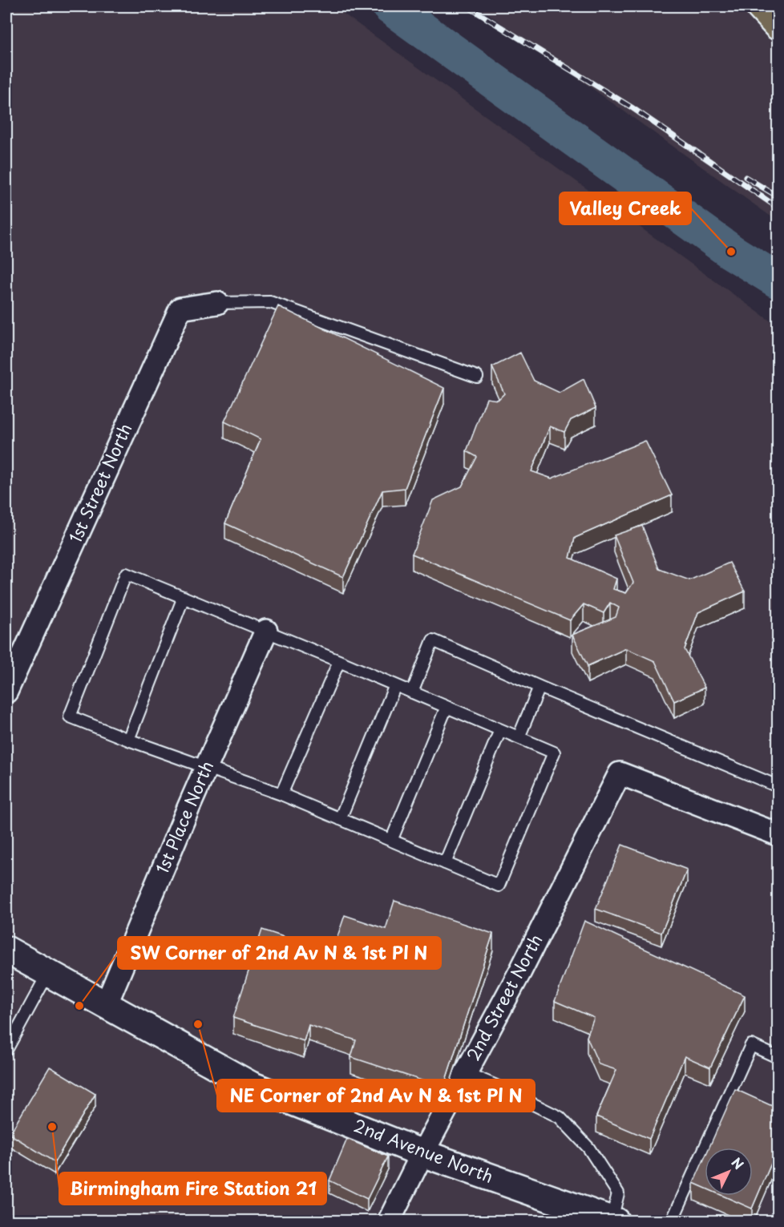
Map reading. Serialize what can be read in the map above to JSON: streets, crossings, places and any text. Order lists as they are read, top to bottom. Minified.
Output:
{"streets":{"street":["1st Street North","1st Place North","2nd Street North","2nd Avenue North"]},"crossings":[["1st Place North","2nd Avenue North"],["2nd Street North","2nd Avenue North"]],"places":["Valley Creek","SW Corner of 2nd Av N & 1st Pl N","NE Corner of 2nd Av N & 1st Pl N","Birmingham Fire Station 21"],"north":"top right"}
